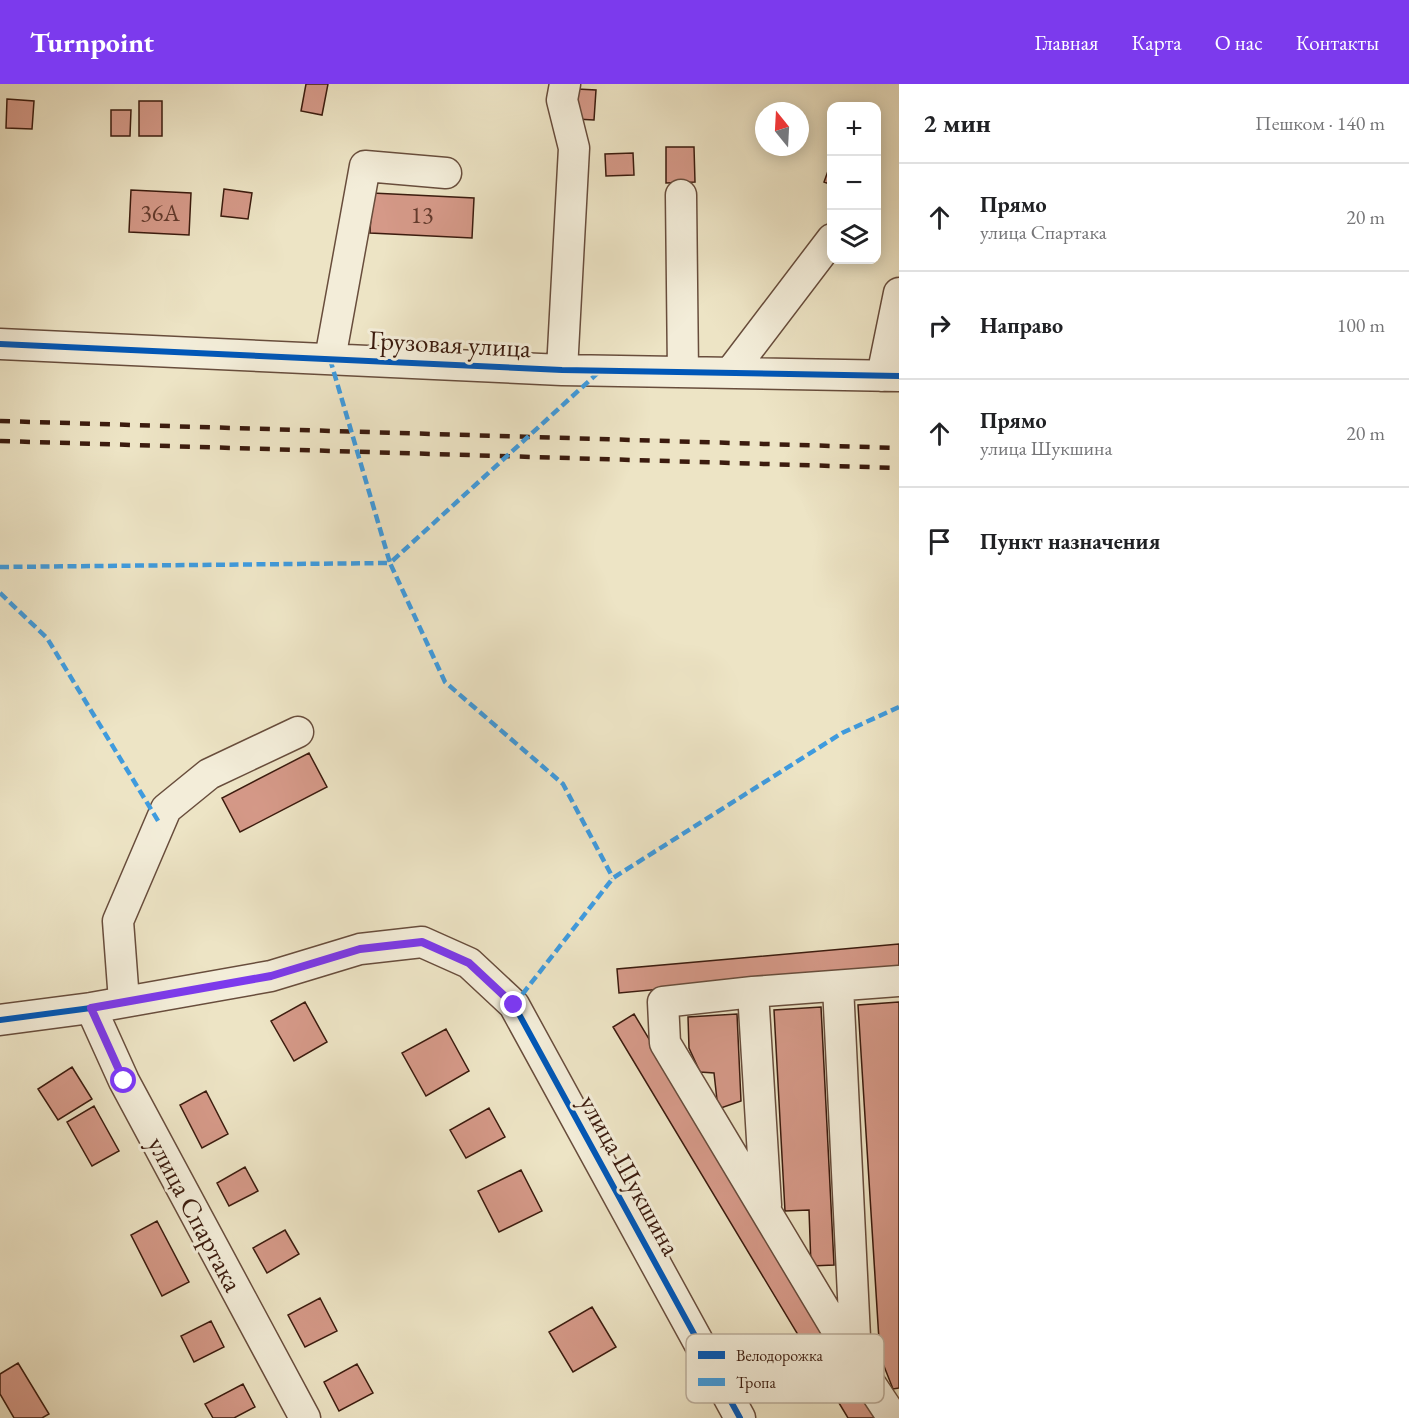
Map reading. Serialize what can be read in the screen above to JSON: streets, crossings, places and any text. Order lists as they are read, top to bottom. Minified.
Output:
{"streets":{"street":["Грузовая улица","улица Шукшина","улица Спартака"]},"crossings":[["улица Шукшина","улица Спартака"]],"house_numbers":["36А","13"],"legend":["Велодорожка","Тропа"],"north":"top","page":{"header":"Turnpoint","nav":["Главная","Карта","О нас","Контакты"],"heading":["2 мин","Пешком · 140 m"],"map_buttons":["+","−"],"list":[["Прямо","улица Спартака","20 m"],["Направо","100 m"],["Прямо","улица Шукшина","20 m"],"Пункт назначения"]}}
